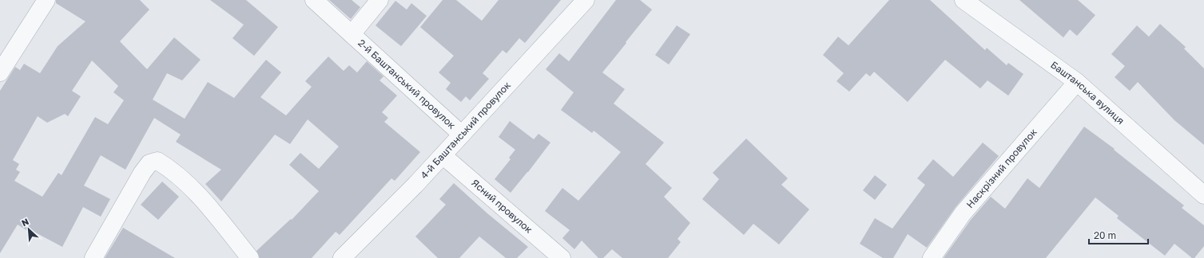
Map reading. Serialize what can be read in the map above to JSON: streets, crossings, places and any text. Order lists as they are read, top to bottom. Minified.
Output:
{"streets":{"street":["2-й Баштанський провулок","Баштанська вулиця","4-й Баштанський провулок","Наскрізний провулок","Ясний провулок"]},"crossings":[["2-й Баштанський провулок","4-й Баштанський провулок"],["Баштанська вулиця","Наскрізний провулок"],["4-й Баштанський провулок","Ясний провулок"]],"scale_bar":"20 m","north":"top left"}
